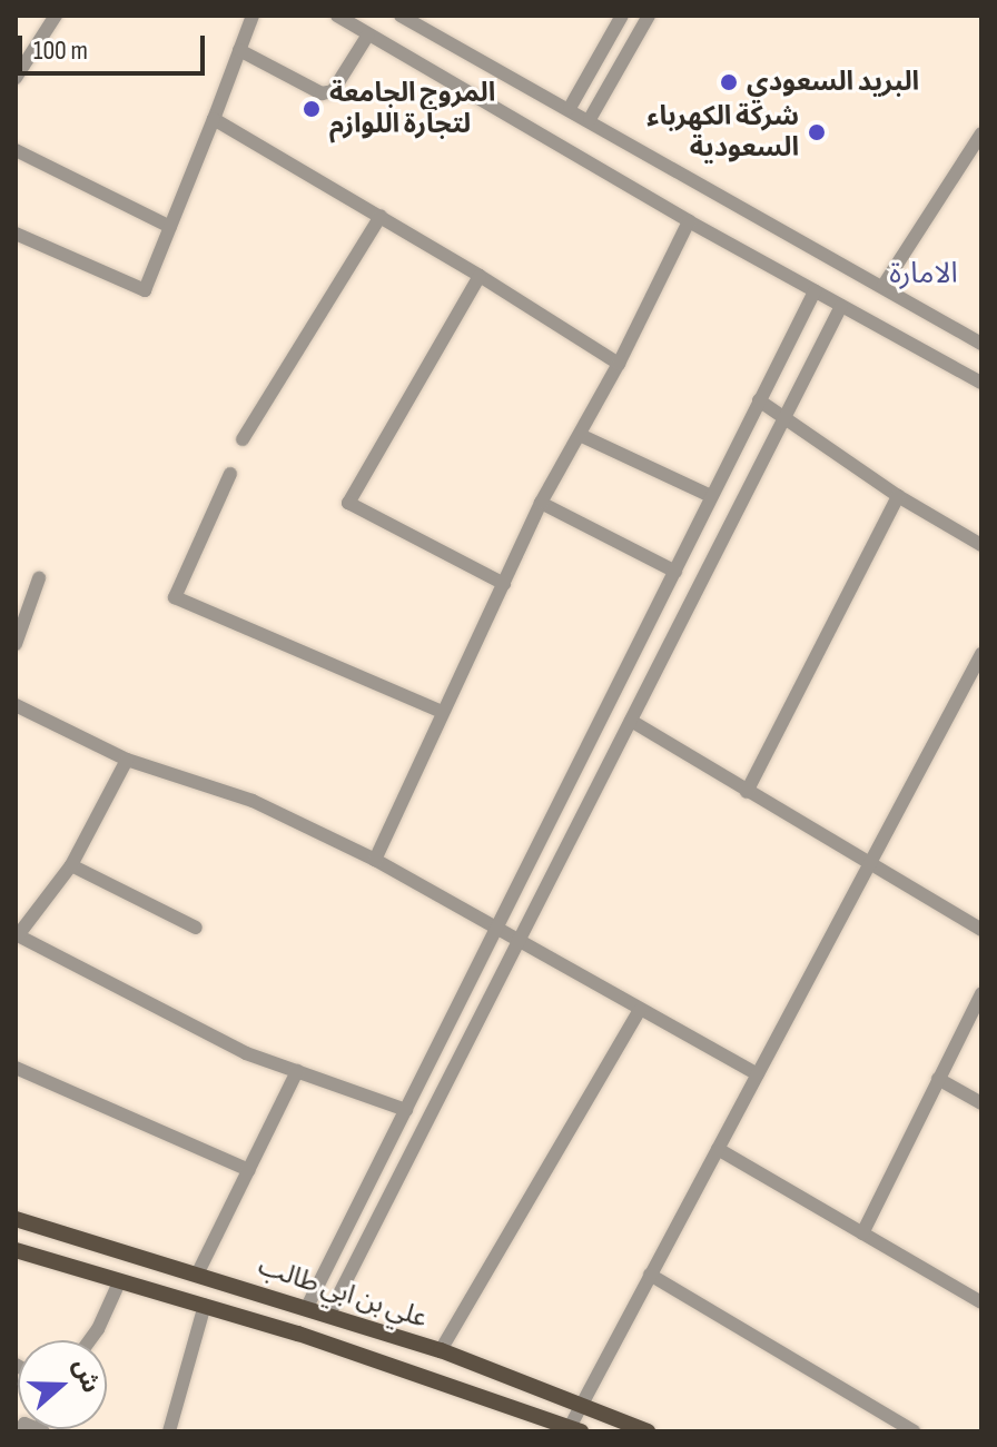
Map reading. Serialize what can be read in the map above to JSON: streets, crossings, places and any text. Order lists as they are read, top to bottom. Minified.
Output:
{"streets":{"main road":["علي بن ابي طالب"]},"districts":["الامارة"],"places":["البريد السعودي","المروج الجامعة لتجارة اللوازم","شركة الكهرباء السعودية"],"scale_bar":"100 m","north":"right"}
